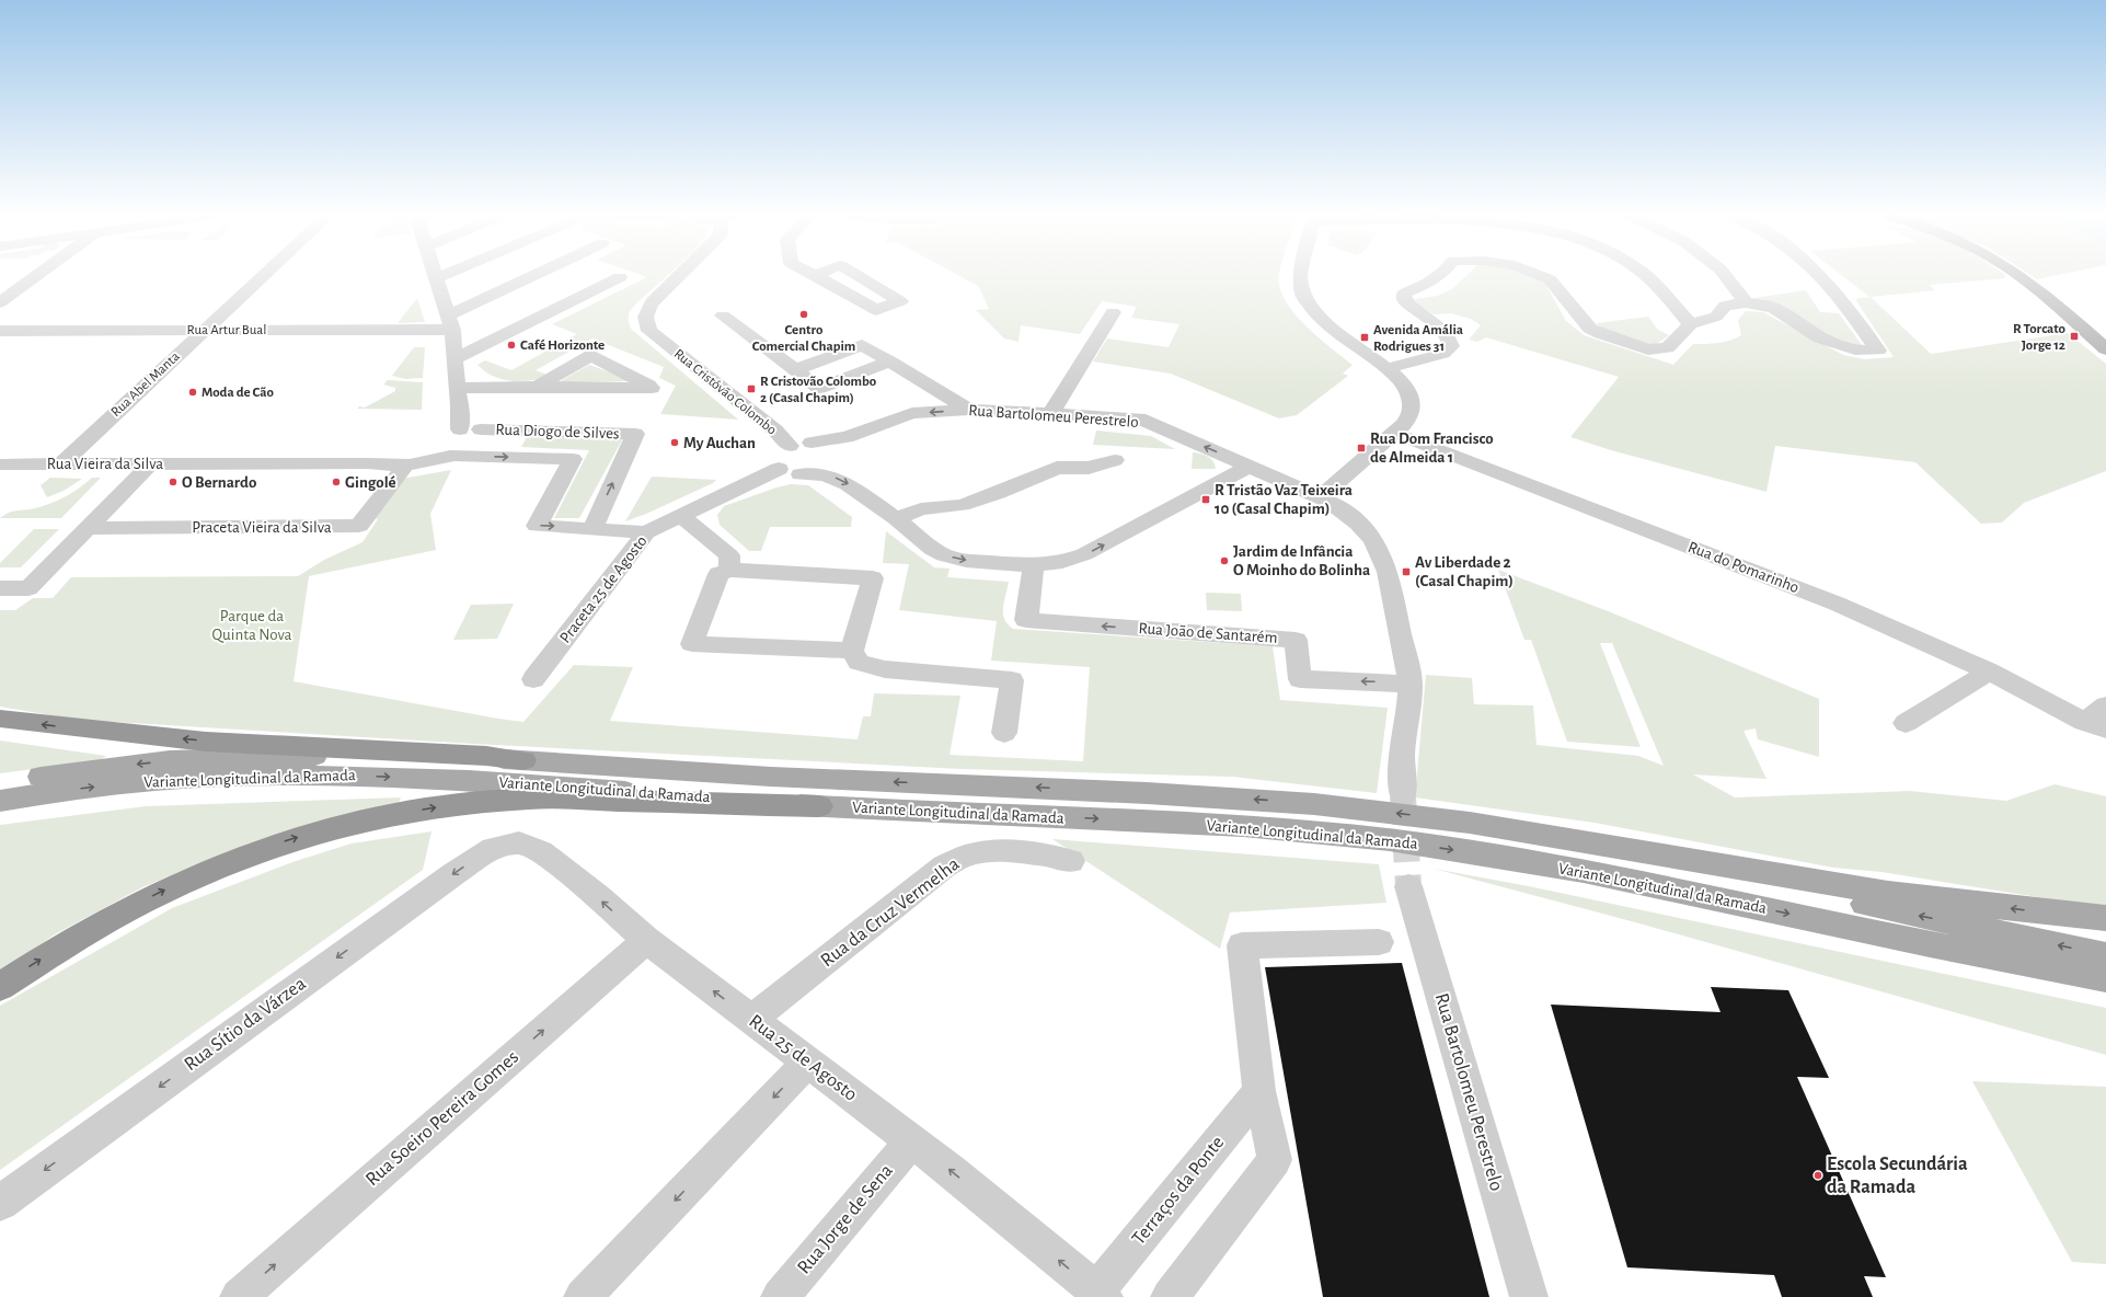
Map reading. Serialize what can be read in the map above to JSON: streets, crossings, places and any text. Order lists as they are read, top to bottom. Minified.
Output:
{"streets":{"main road":["Variante Longitudinal da Ramada"],"street":["Rua Artur Bual","Rua Abel Manta","Rua Cristóvão Colombo","Rua Bartolomeu Perestrelo","Rua Diogo de Silves","Rua Vieira da Silva","Praceta Vieira da Silva","Rua do Pomarinho","Praceta 25 de Agosto","Rua João de Santarém","Rua da Cruz Vermelha","Rua Sítio da Várzea","Rua 25 de Agosto","Rua Soeiro Pereira Gomes","Terraços da Ponte","Rua Jorge de Sena"]},"crossings":[["Rua Artur Bual","Rua Abel Manta"],["Rua Abel Manta","Rua Vieira da Silva"],["Rua Bartolomeu Perestrelo","Rua João de Santarém"],["Rua Diogo de Silves","Rua Vieira da Silva"],["Rua Diogo de Silves","Praceta 25 de Agosto"],["Rua Vieira da Silva","Praceta Vieira da Silva"],["Rua da Cruz Vermelha","Rua 25 de Agosto"],["Rua Sítio da Várzea","Rua 25 de Agosto"],["Rua 25 de Agosto","Rua Soeiro Pereira Gomes"],["Rua 25 de Agosto","Terraços da Ponte"],["Rua 25 de Agosto","Rua Jorge de Sena"]],"one_way":["Rua João de Santarém","Rua Sítio da Várzea","Rua 25 de Agosto"],"parks":["Parque da Quinta Nova"],"places":{"other":["Centro Comercial Chapim","Café Horizonte","Moda de Cão","My Auchan","O Bernardo","Gingolé","Jardim de Infância O Moinho do Bolinha","Escola Secundária da Ramada"],"transit":["R Torcato Jorge 12","Avenida Amália Rodrigues 31","R Cristovão Colombo 2 (Casal Chapim)","Rua Dom Francisco de Almeida 1","R Tristão Vaz Teixeira 10 (Casal Chapim)","Av Liberdade 2 (Casal Chapim)"]}}
